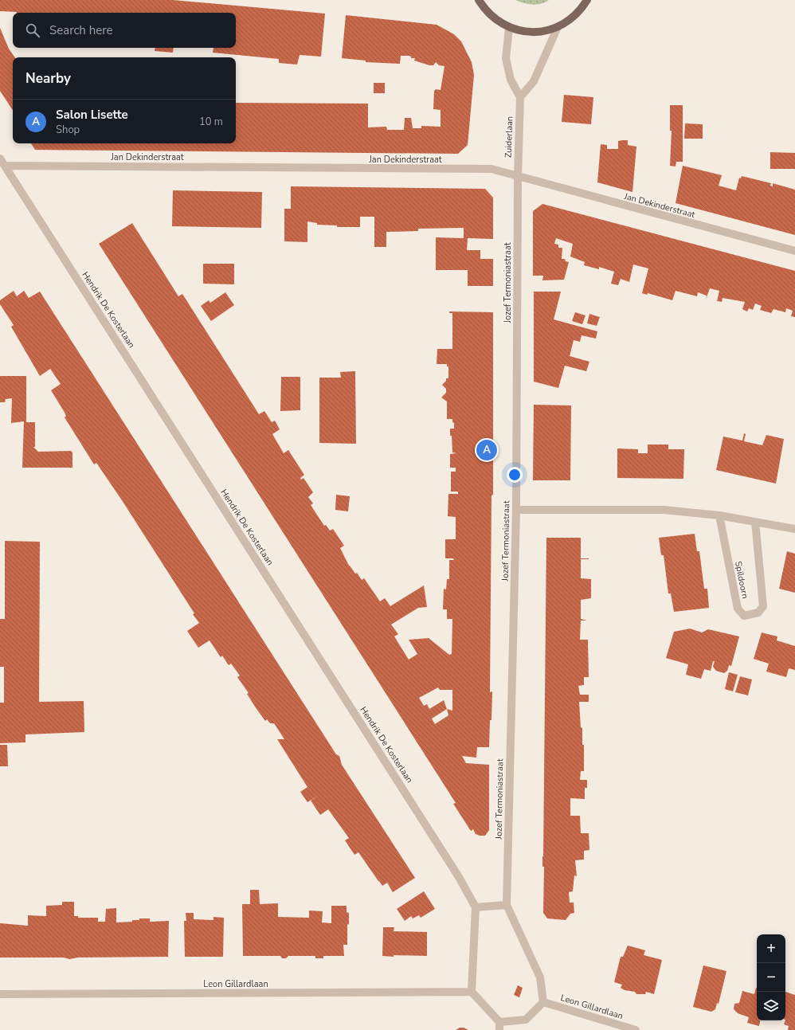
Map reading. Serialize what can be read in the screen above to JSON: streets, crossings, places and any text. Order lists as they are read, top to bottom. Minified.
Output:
{"streets":{"street":["Zuiderlaan","Jan Dekinderstraat","Jozef Termoniastraat","Hendrik De Kosterlaan","Spildoorn","Leon Gillardlaan"]},"crossings":[["Zuiderlaan","Jan Dekinderstraat"],["Zuiderlaan","Jozef Termoniastraat"],["Jan Dekinderstraat","Jozef Termoniastraat"],["Jan Dekinderstraat","Hendrik De Kosterlaan"]],"page":{"search":"Search here","heading":"Nearby","list":[{"mark":"A","name":"Salon Lisette","note":"Shop","value":"10 m"}],"pins":"A","map_buttons":["+","−"]}}
